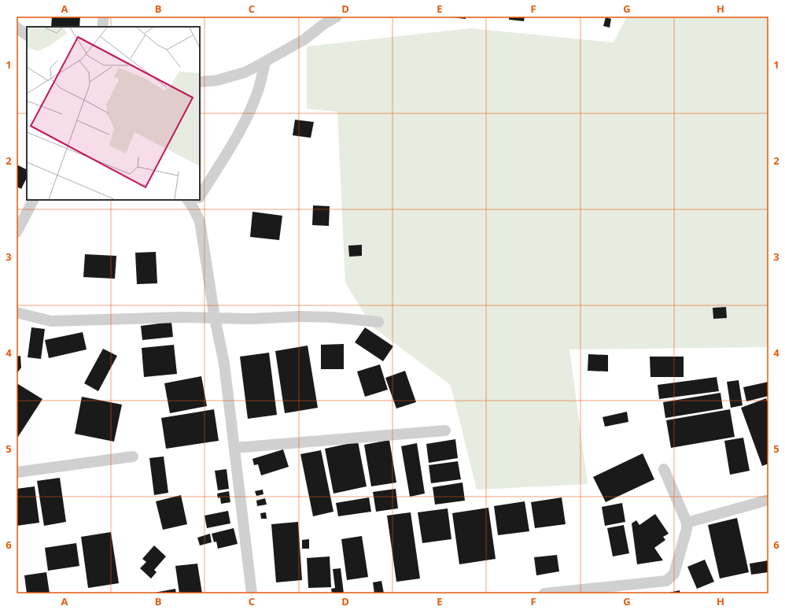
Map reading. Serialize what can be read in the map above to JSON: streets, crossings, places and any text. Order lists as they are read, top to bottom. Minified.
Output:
{"grid":{"columns":["A","B","C","D","E","F","G","H"],"rows":["1","2","3","4","5","6"]}}
